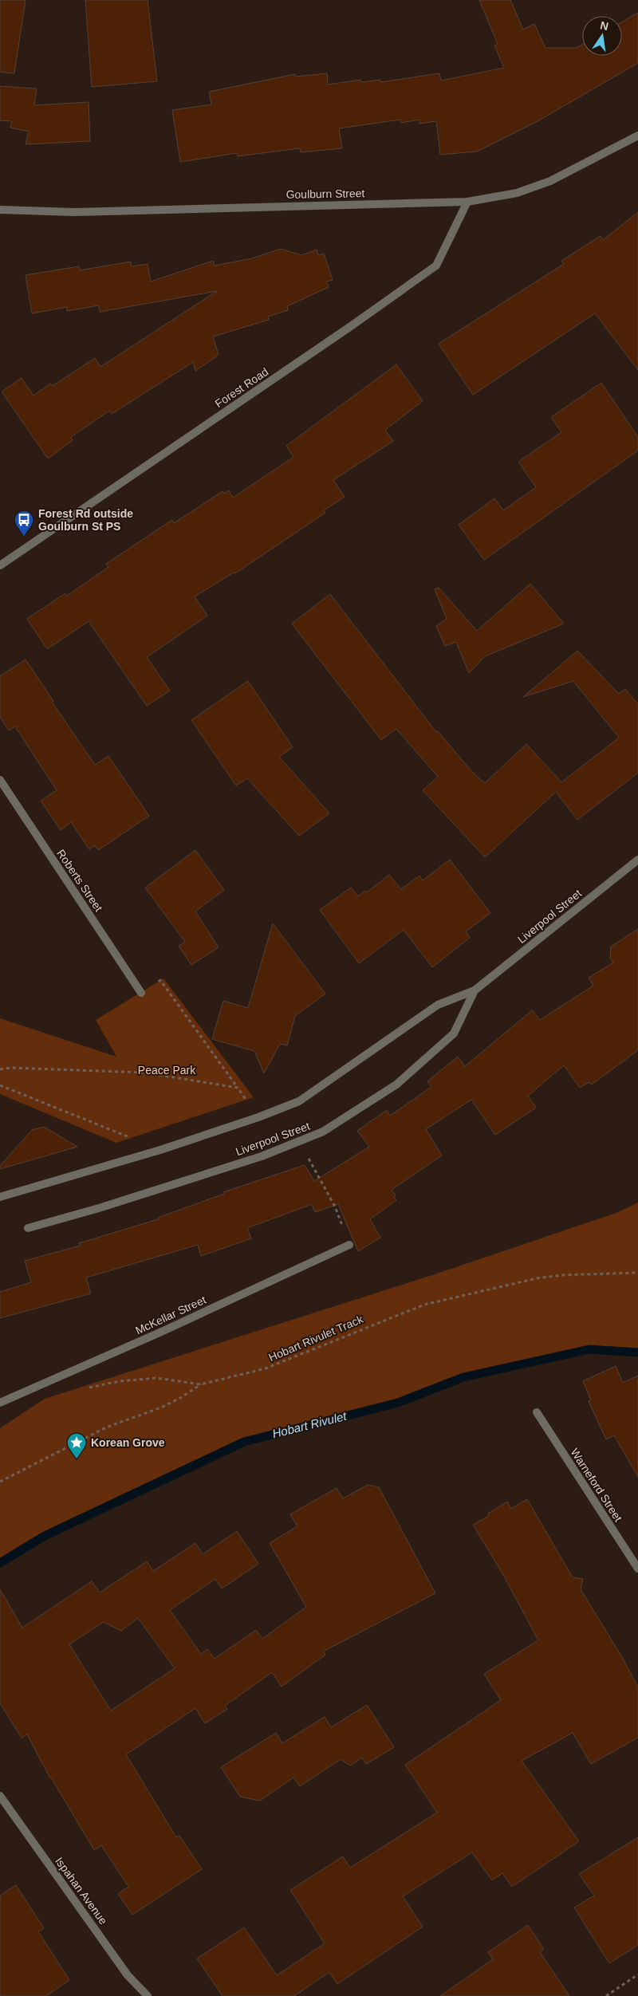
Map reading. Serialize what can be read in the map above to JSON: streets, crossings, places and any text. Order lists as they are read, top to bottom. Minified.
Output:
{"streets":{"street":["Goulburn Street","Forest Road","Roberts Street","Liverpool Street","McKellar Street","Warneford Street","Ispahan Avenue"],"path":["Hobart Rivulet Track"]},"crossings":[["Goulburn Street","Forest Road"]],"water":["Hobart Rivulet"],"parks":["Peace Park"],"places":{"bus stop":["Forest Rd outside Goulburn St PS"],"place":["Korean Grove"]},"north":"top"}
